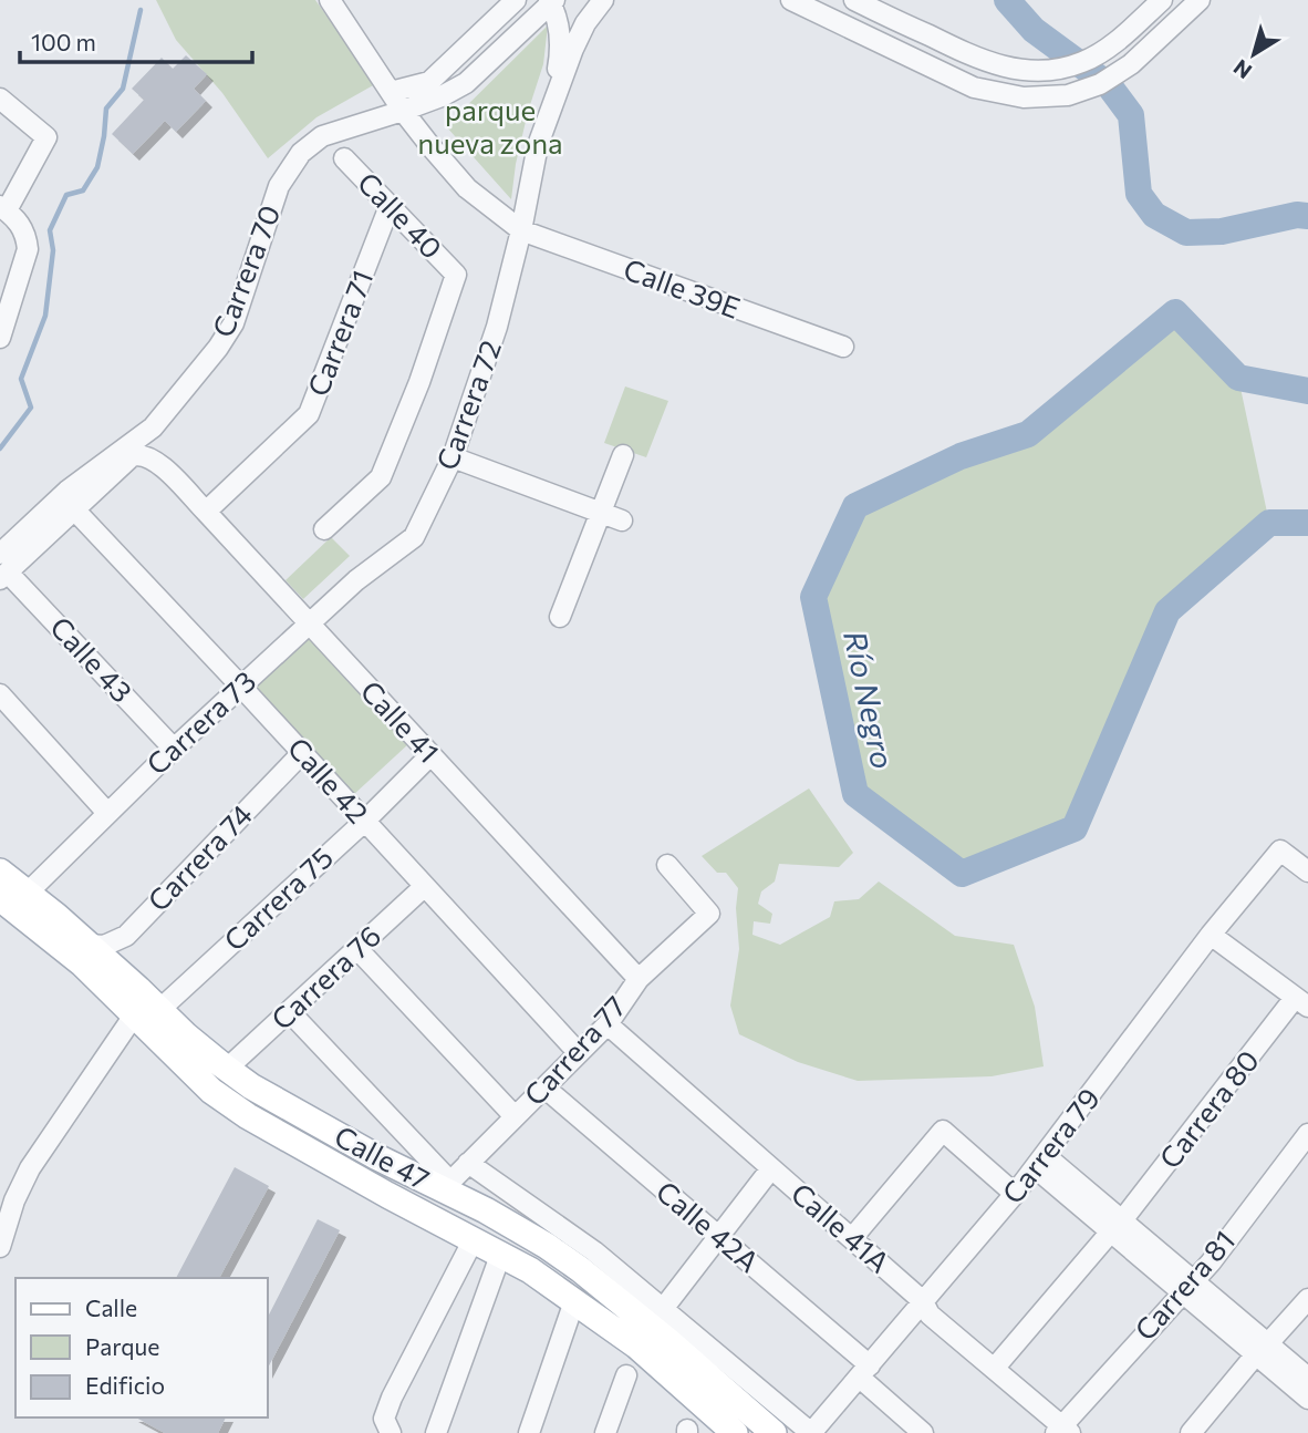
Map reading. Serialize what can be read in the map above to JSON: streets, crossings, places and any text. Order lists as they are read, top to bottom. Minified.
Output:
{"streets":{"main road":["Calle 47"],"street":["Calle 40","Carrera 70","Calle 39E","Carrera 71","Carrera 72","Calle 43","Calle 41","Carrera 73","Calle 42","Carrera 74","Carrera 75","Carrera 76","Carrera 77","Carrera 80","Carrera 79","Calle 42A","Calle 41A","Carrera 81"]},"crossings":[["Calle 40","Carrera 71"],["Calle 40","Carrera 72"],["Carrera 70","Calle 39E"],["Carrera 70","Calle 43"],["Calle 39E","Carrera 72"],["Carrera 71","Calle 41"],["Carrera 72","Carrera 73"],["Calle 43","Carrera 73"],["Calle 41","Carrera 73"],["Calle 41","Carrera 75"],["Calle 41","Carrera 77"],["Carrera 73","Calle 42"],["Carrera 73","Calle 47"],["Calle 42","Carrera 74"],["Calle 42","Carrera 75"],["Calle 42","Carrera 76"],["Calle 42","Carrera 77"],["Carrera 74","Calle 47"],["Carrera 75","Calle 47"],["Carrera 76","Calle 47"],["Carrera 77","Calle 47"],["Carrera 77","Calle 42A"],["Carrera 77","Calle 41A"],["Carrera 80","Calle 41A"],["Carrera 79","Calle 47"],["Carrera 79","Calle 42A"],["Carrera 79","Calle 41A"],["Calle 41A","Carrera 81"]],"water":["Río Negro"],"parks":["parque nueva zona"],"legend":["Calle","Parque","Edificio"],"scale_bar":"100 m","north":"bottom left"}
